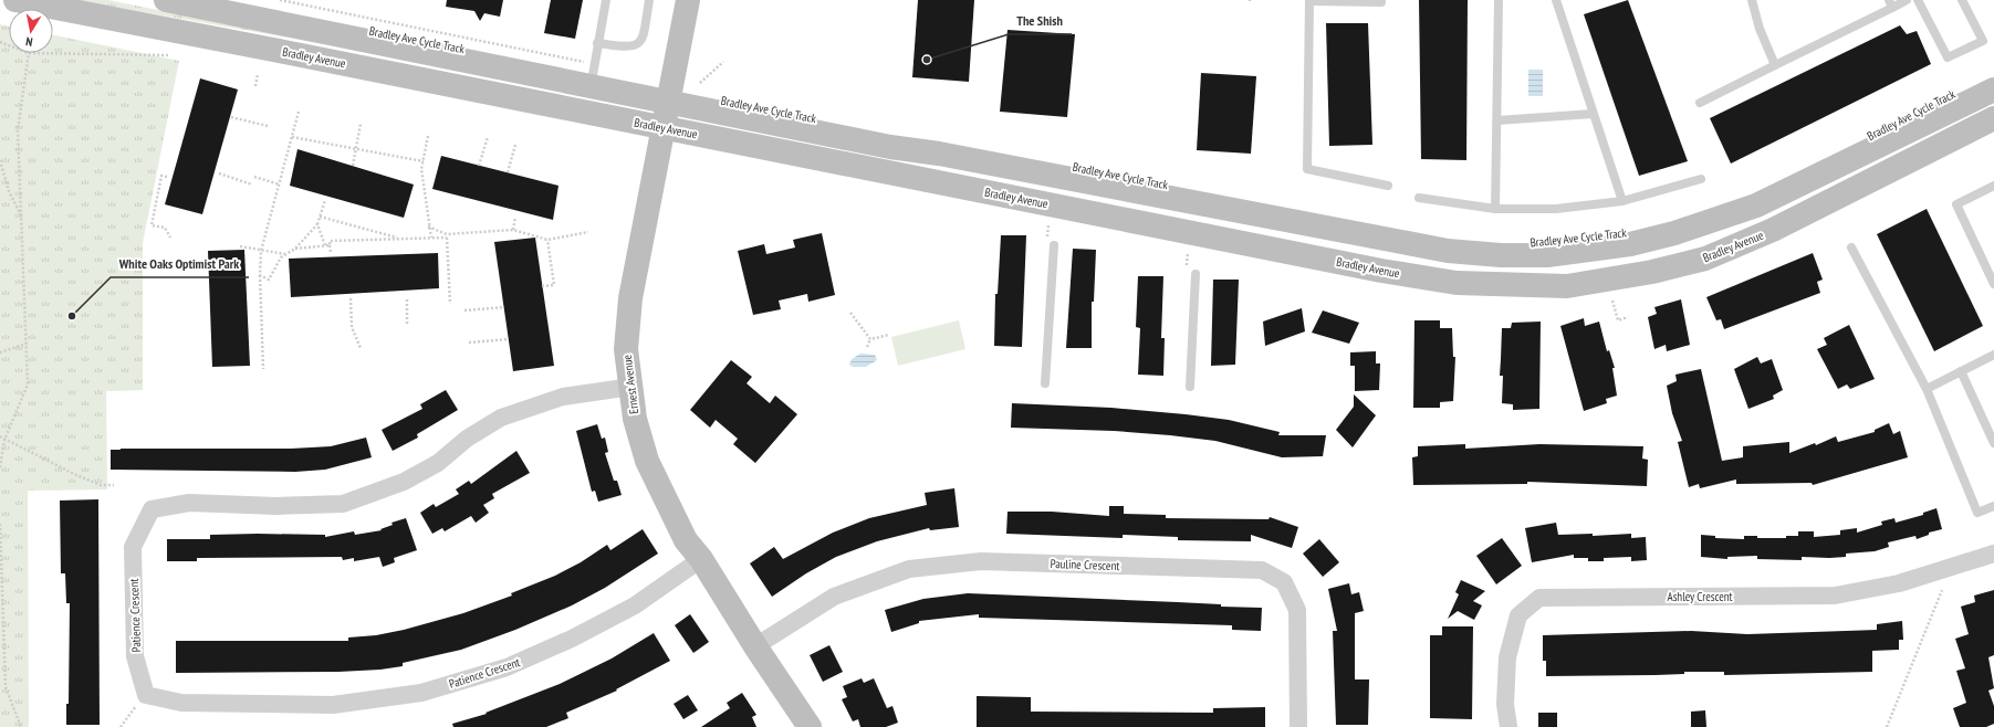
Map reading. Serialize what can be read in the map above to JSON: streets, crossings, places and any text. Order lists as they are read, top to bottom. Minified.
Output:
{"streets":{"main road":["Bradley Avenue","Ernest Avenue"],"street":["Pauline Crescent","Ashley Crescent","Patience Crescent"]},"crossings":[["Bradley Avenue","Ernest Avenue"],["Ernest Avenue","Pauline Crescent"],["Ernest Avenue","Patience Crescent"]],"places":["The Shish","White Oaks Optimist Park"],"north":"bottom"}
